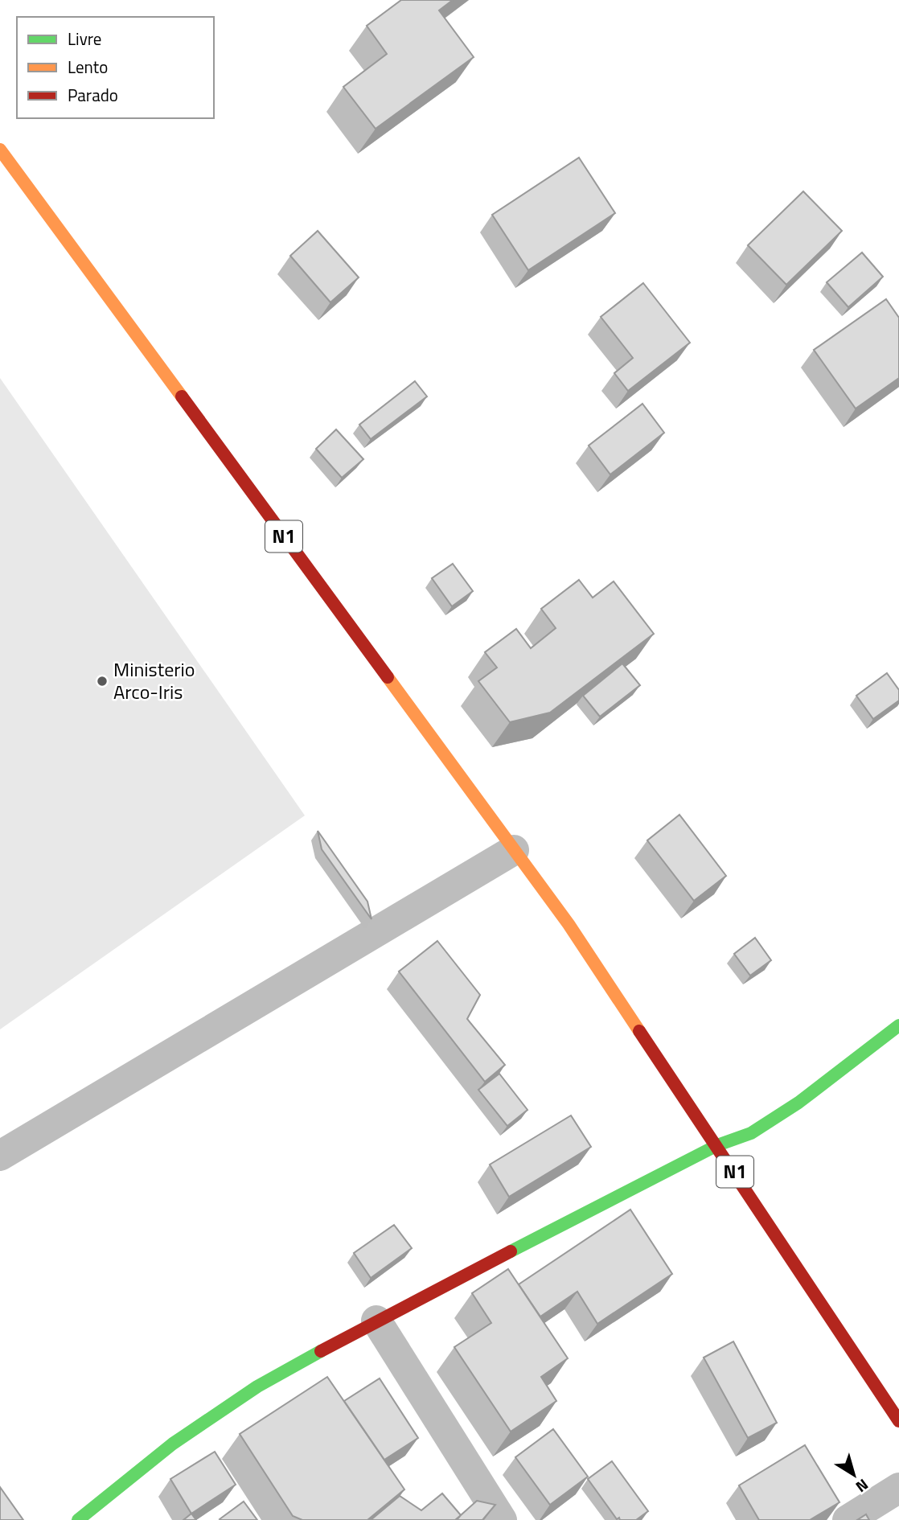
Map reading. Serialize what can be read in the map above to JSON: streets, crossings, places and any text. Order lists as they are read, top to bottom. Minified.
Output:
{"streets":{"main road":["N1"]},"places":["Ministerio Arco-Iris"],"legend":["Livre","Lento","Parado"],"north":"bottom right"}
